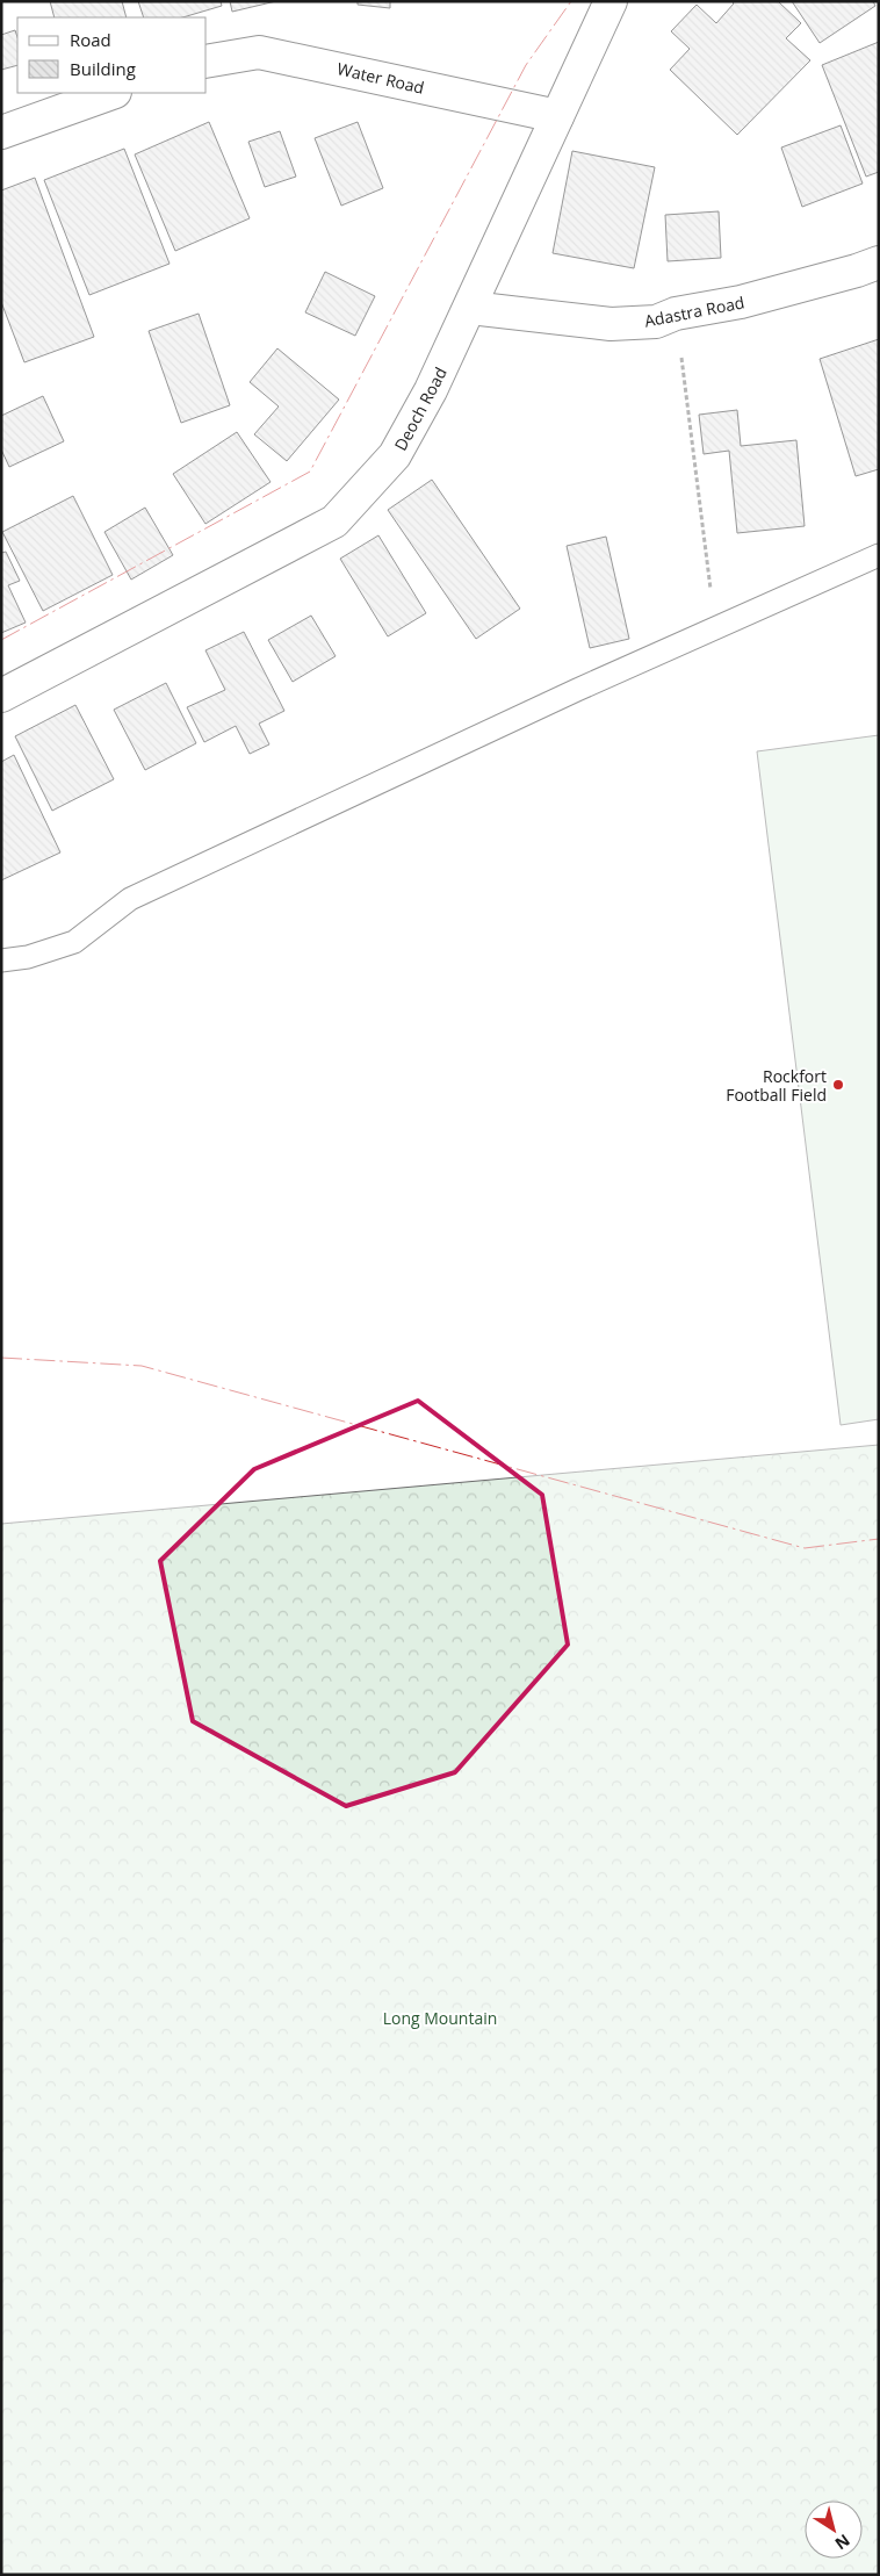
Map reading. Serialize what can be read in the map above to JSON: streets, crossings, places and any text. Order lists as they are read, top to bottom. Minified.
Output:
{"streets":{"street":["Water Road","Adastra Road","Deoch Road"]},"crossings":[["Water Road","Deoch Road"],["Adastra Road","Deoch Road"]],"parks":["Long Mountain"],"places":["Rockfort Football Field"],"legend":["Road","Building"],"north":"bottom right"}
